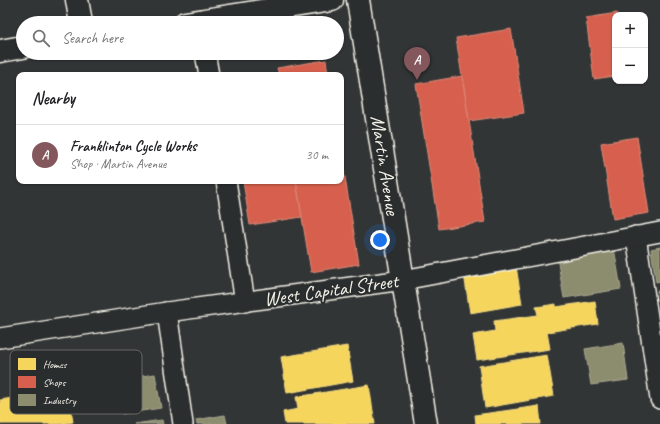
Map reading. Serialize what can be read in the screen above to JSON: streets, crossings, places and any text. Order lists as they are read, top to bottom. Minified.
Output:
{"streets":{"street":["Martin Avenue"],"lane":["West Capital Street"]},"crossings":[["Martin Avenue","West Capital Street"]],"legend":["Homes","Shops","Industry"],"page":{"map_buttons":["+","−"],"search":"Search here","pins":"A","heading":"Nearby","list":[{"mark":"A","name":"Franklinton Cycle Works","note":"Shop · Martin Avenue","value":"30 m"}]}}
